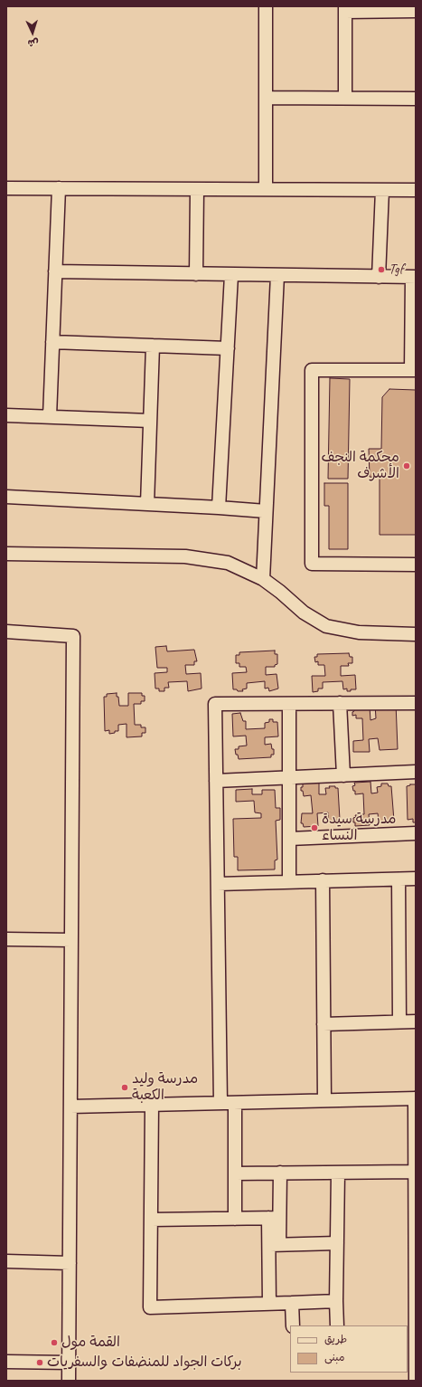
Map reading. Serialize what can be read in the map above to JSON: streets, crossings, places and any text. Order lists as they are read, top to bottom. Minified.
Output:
{"places":["Tgf","محكمة النجف الأشرف","مدرسة سيدة النساء","مدرسة وليد الكعبة","القمة مول","بركات الجواد للمنضفات والسفريات"],"legend":["طريق","مبنى"],"north":"bottom"}
